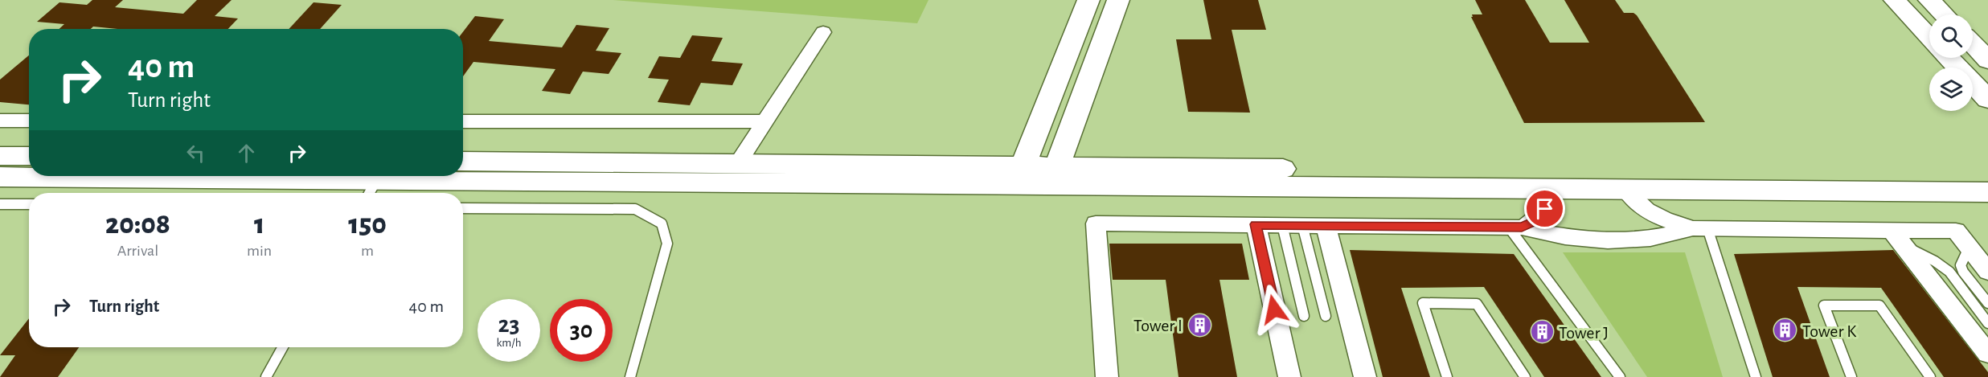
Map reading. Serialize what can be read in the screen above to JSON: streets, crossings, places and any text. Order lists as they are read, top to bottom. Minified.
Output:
{"places":{"building":["Tower I","Tower K","Tower J"]},"page":{"turn":["40 m","Turn right"],"eta":["20:08","Arrival","1","min","150","m"],"list":[{"name":"Turn right","value":"40 m"}],"speed":"23 km/h","limit":"30"}}
